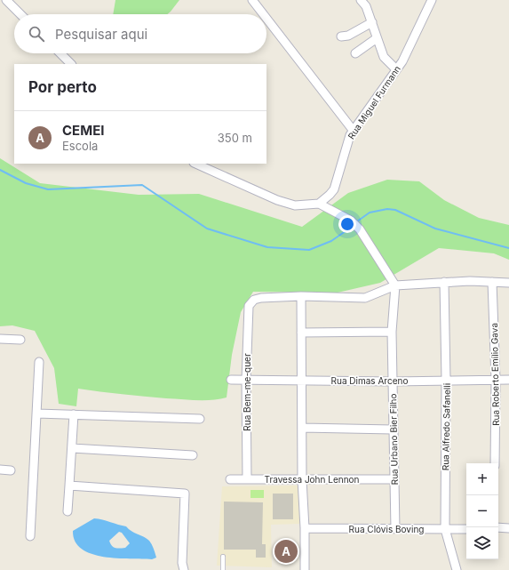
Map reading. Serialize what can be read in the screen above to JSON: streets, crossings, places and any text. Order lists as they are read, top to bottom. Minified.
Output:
{"streets":{"street":["Rua Miguel Furmann","Rua Roberto Emílio Gava","Rua Dimas Arceno","Rua Bem-me-quer","Rua Alfredo Safanelli","Rua Urbano Bier Filho","Travessa John Lennon","Rua Clóvis Boving"]},"crossings":[["Rua Roberto Emílio Gava","Rua Dimas Arceno"],["Rua Dimas Arceno","Rua Bem-me-quer"],["Rua Dimas Arceno","Rua Alfredo Safanelli"],["Rua Dimas Arceno","Rua Urbano Bier Filho"],["Rua Bem-me-quer","Travessa John Lennon"],["Rua Alfredo Safanelli","Rua Clóvis Boving"],["Rua Urbano Bier Filho","Travessa John Lennon"],["Rua Urbano Bier Filho","Rua Clóvis Boving"]],"page":{"search":"Pesquisar aqui","heading":"Por perto","list":[{"mark":"A","name":"CEMEI","note":"Escola","value":"350 m"}],"map_buttons":["+","−"],"pins":"A"}}
